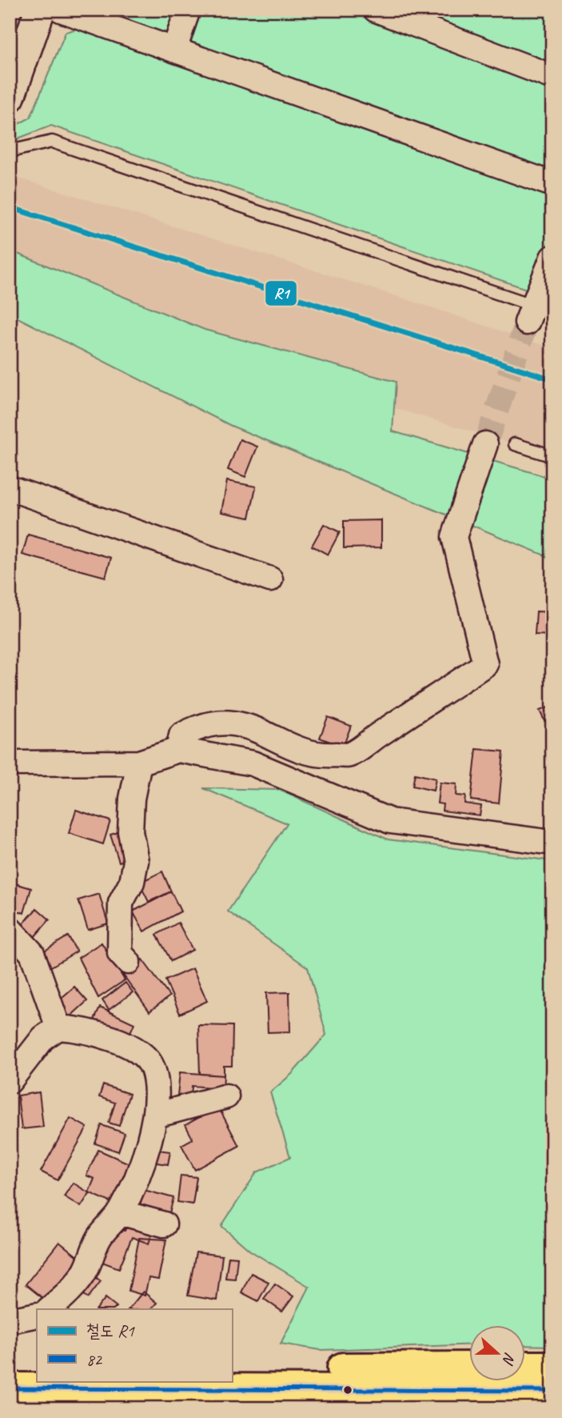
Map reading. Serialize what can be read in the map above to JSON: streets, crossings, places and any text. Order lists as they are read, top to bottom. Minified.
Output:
{"lines":["rail line R1","transit line 82"],"legend":["철도 R1","82"],"north":"right"}
